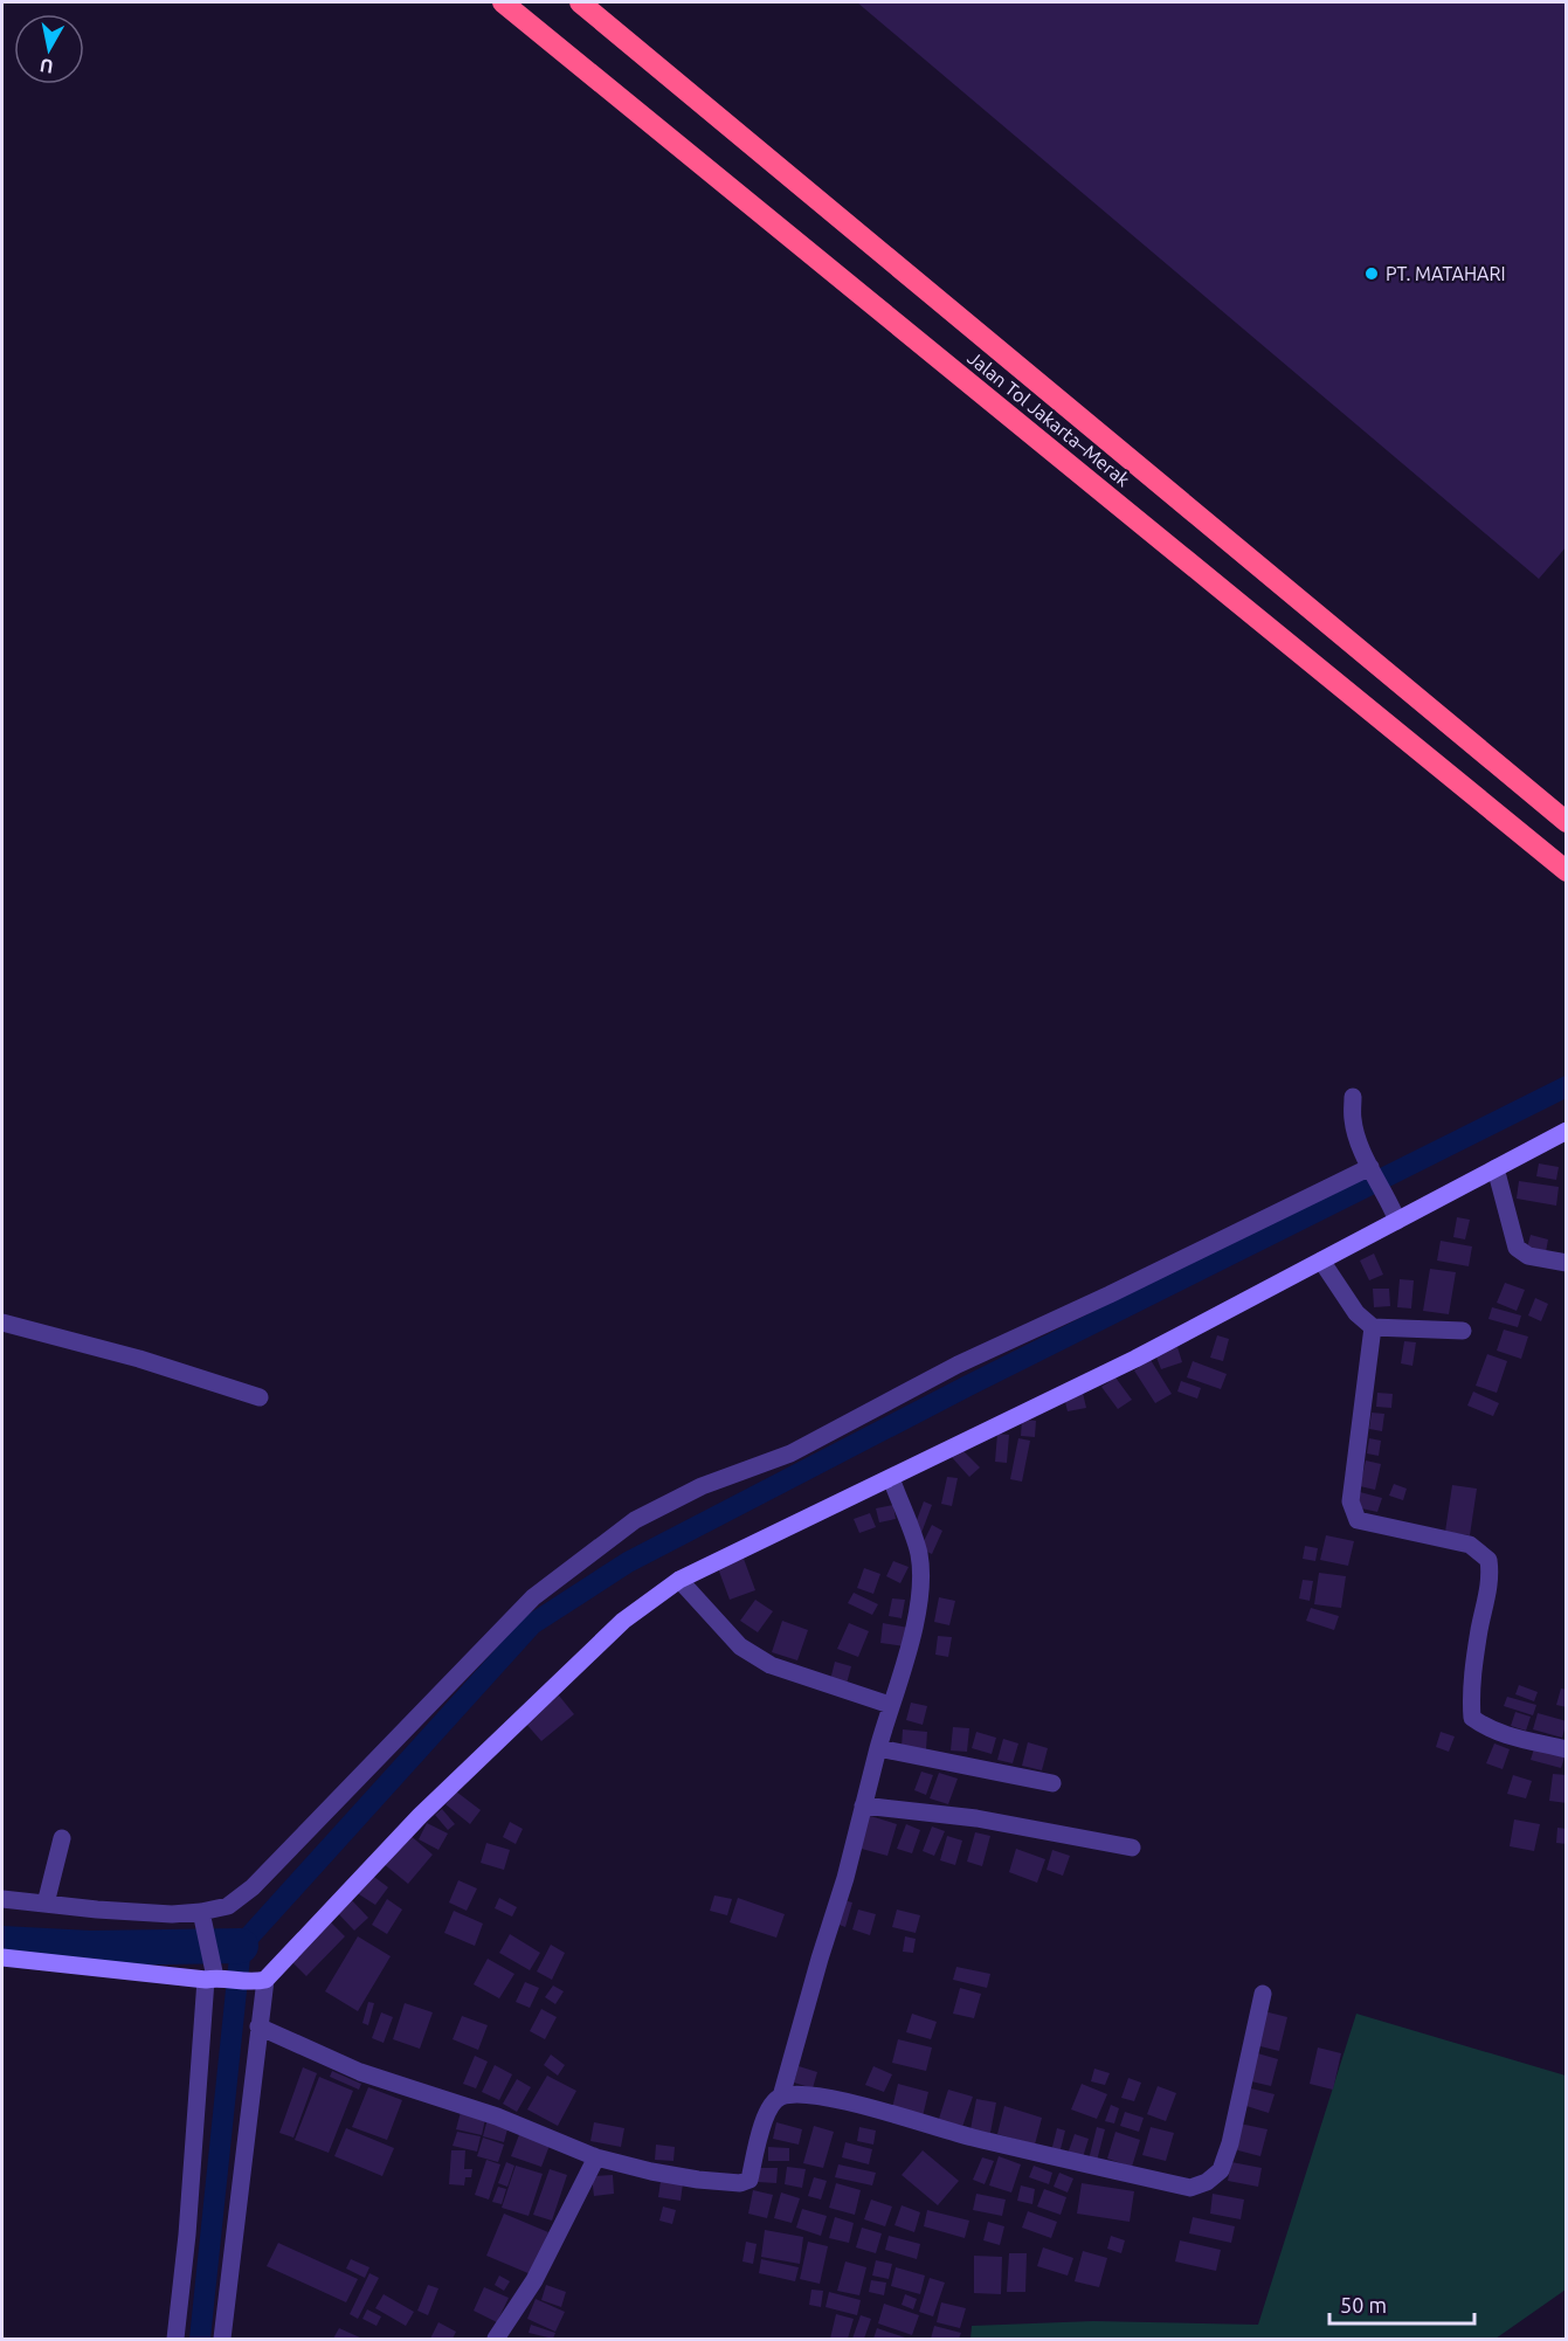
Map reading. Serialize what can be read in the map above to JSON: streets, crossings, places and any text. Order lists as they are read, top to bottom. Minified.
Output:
{"streets":{"highway":["Jalan Tol Jakarta–Merak"]},"places":["PT. MATAHARI"],"scale_bar":"50 m","north":"bottom"}
